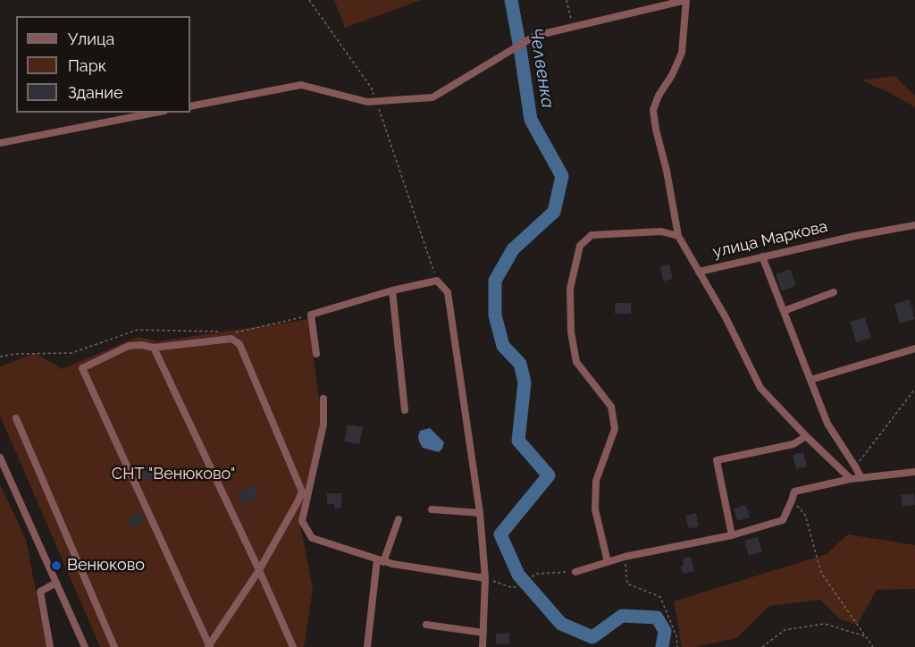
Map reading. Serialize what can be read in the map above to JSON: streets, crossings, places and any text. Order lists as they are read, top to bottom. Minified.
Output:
{"streets":{"street":["улица Маркова"]},"water":["Челвенка"],"parks":["СНТ \"Венюково\""],"places":["Венюково"],"legend":["Улица","Парк","Здание"]}
